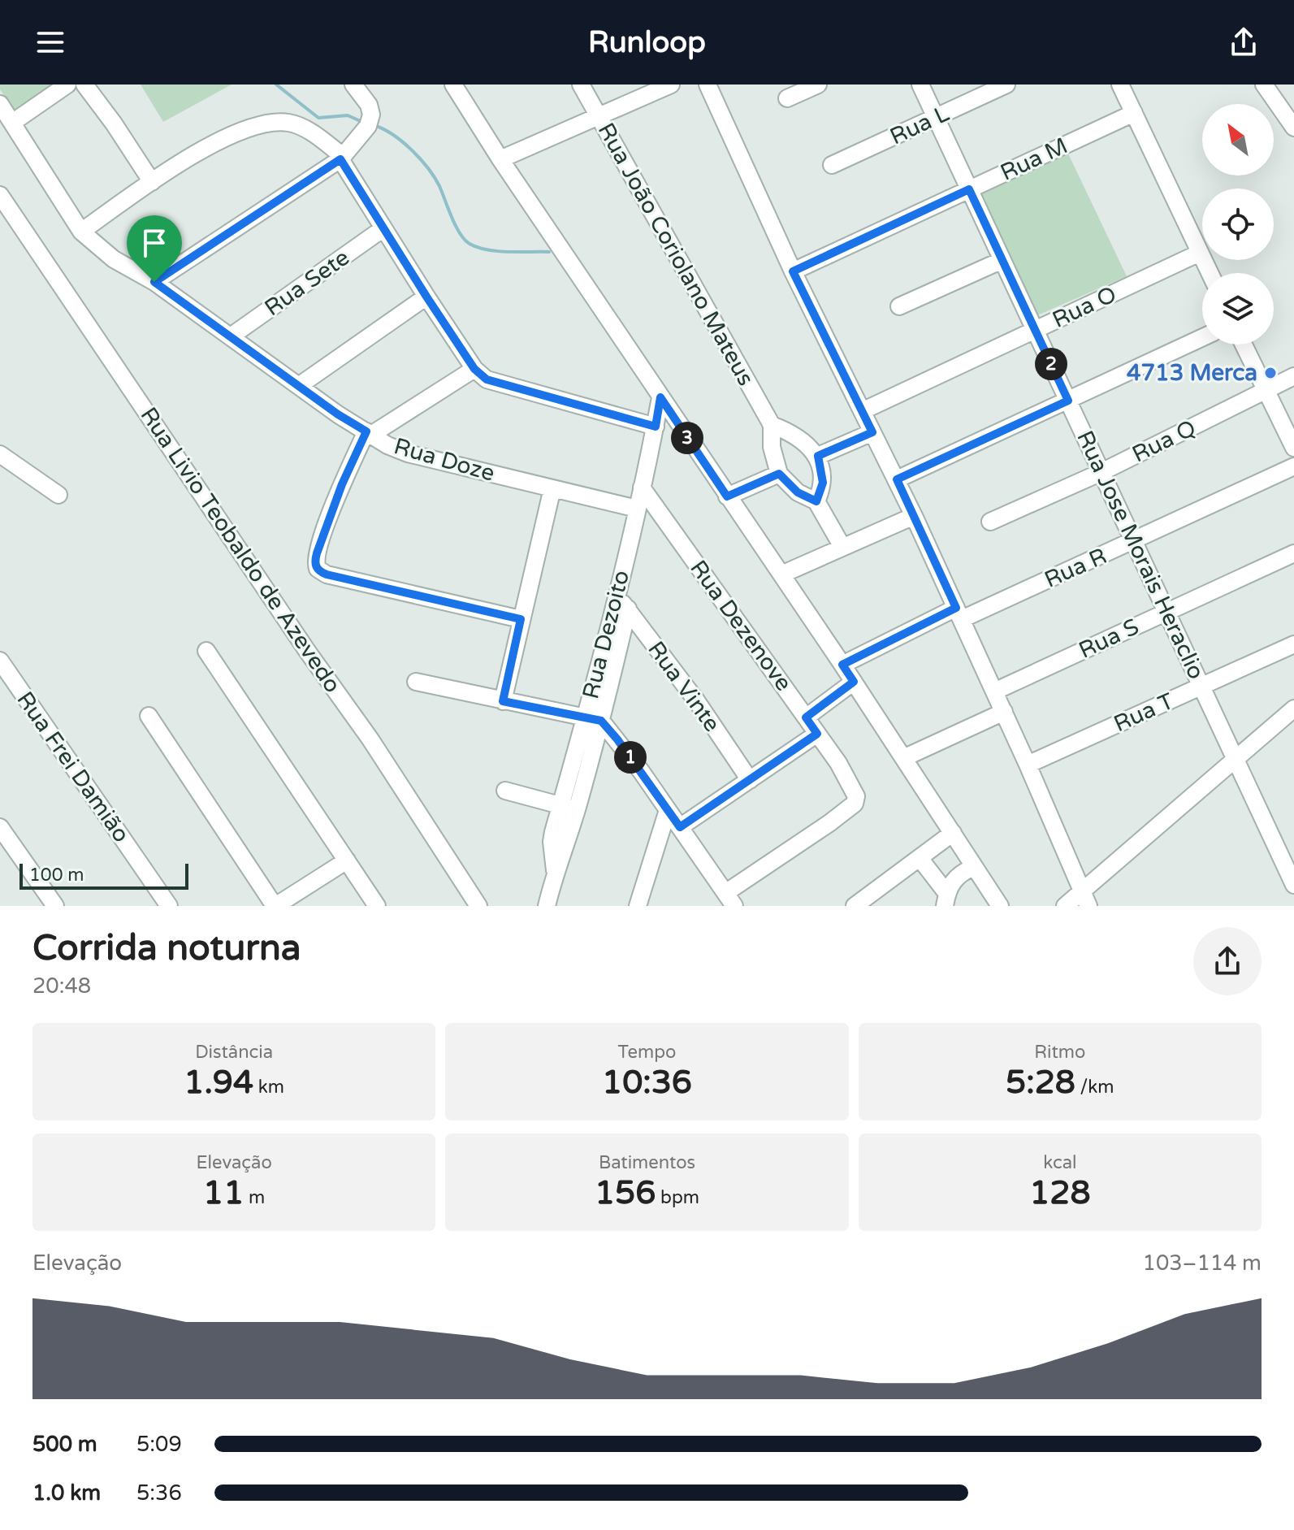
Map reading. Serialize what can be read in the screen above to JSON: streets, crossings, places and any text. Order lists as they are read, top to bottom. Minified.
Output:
{"streets":{"street":["Rua L","Rua M","Rua João Coriolano Mateus","Rua Sete","Rua O","Rua Q","Rua Doze","Rua Livio Teobaldo de Azevedo","Rua Jose Morais Heraclio","Rua R","Rua Dezenove","Rua Dezoito","Rua S","Rua Vinte","Rua T","Rua Frei Damião"]},"crossings":[["Rua L","Rua Jose Morais Heraclio"],["Rua M","Rua Jose Morais Heraclio"],["Rua Sete","Rua Doze"],["Rua O","Rua Jose Morais Heraclio"],["Rua Q","Rua Jose Morais Heraclio"],["Rua Doze","Rua Dezoito"],["Rua Jose Morais Heraclio","Rua R"],["Rua Jose Morais Heraclio","Rua S"],["Rua Jose Morais Heraclio","Rua T"],["Rua Dezenove","Rua Dezoito"],["Rua Dezoito","Rua Vinte"]],"places":["4713 Merca"],"scale_bar":"100 m","north":"top left","page":{"header":"Runloop","pins":["2","3","1"],"scale":"100 m","heading":["Corrida noturna","20:48"],"stats":[["Distância","1.94 km"],["Tempo","10:36"],["Ritmo","5:28 /km"],["Elevação","11 m"],["Batimentos","156 bpm"],["kcal","128"]],"chart":["Elevação","103–114 m"],"list":[{"name":"500 m","note":"5:09"},{"name":"1.0 km","note":"5:36"}]}}
